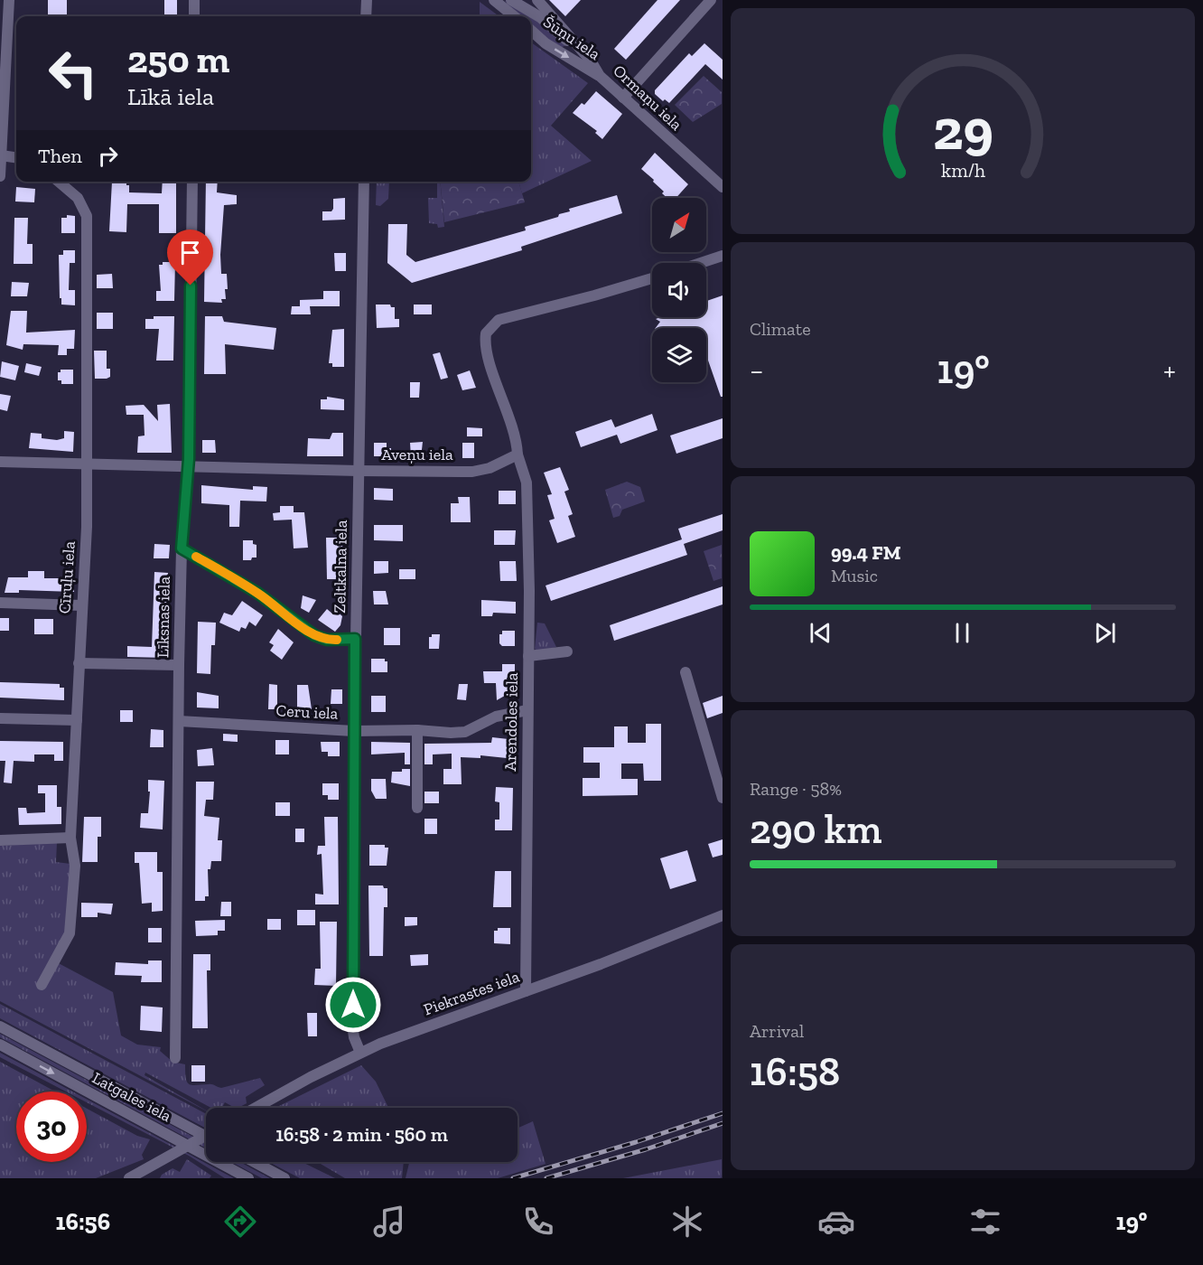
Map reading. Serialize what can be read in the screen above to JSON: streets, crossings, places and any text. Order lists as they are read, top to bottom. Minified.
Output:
{"streets":{"street":["Šūņu iela","Ormaņu iela","Aveņu iela","Zeltkalna iela","Cīruļu iela","Līksnas iela","Ceru iela","Arendoles iela","Piekrastes iela","Latgales iela"]},"crossings":[["Šūņu iela","Ormaņu iela"],["Aveņu iela","Zeltkalna iela"],["Aveņu iela","Cīruļu iela"],["Aveņu iela","Līksnas iela"],["Aveņu iela","Arendoles iela"],["Zeltkalna iela","Ceru iela"],["Zeltkalna iela","Piekrastes iela"],["Līksnas iela","Ceru iela"],["Ceru iela","Arendoles iela"],["Arendoles iela","Piekrastes iela"]],"north":"top right","page":{"turn":["250 m","Līkā iela"],"then":"Then","tile":["Climate",["Range · 58%","290 km"],["Arrival","16:58"]],"heat":["−","19°","+"],"song":["99.4 FM","Music"],"limit":"30","trip":"16:58 · 2 min · 560 m","tabs":["16:56","19°"],"gauge":["29","km/h"]}}
